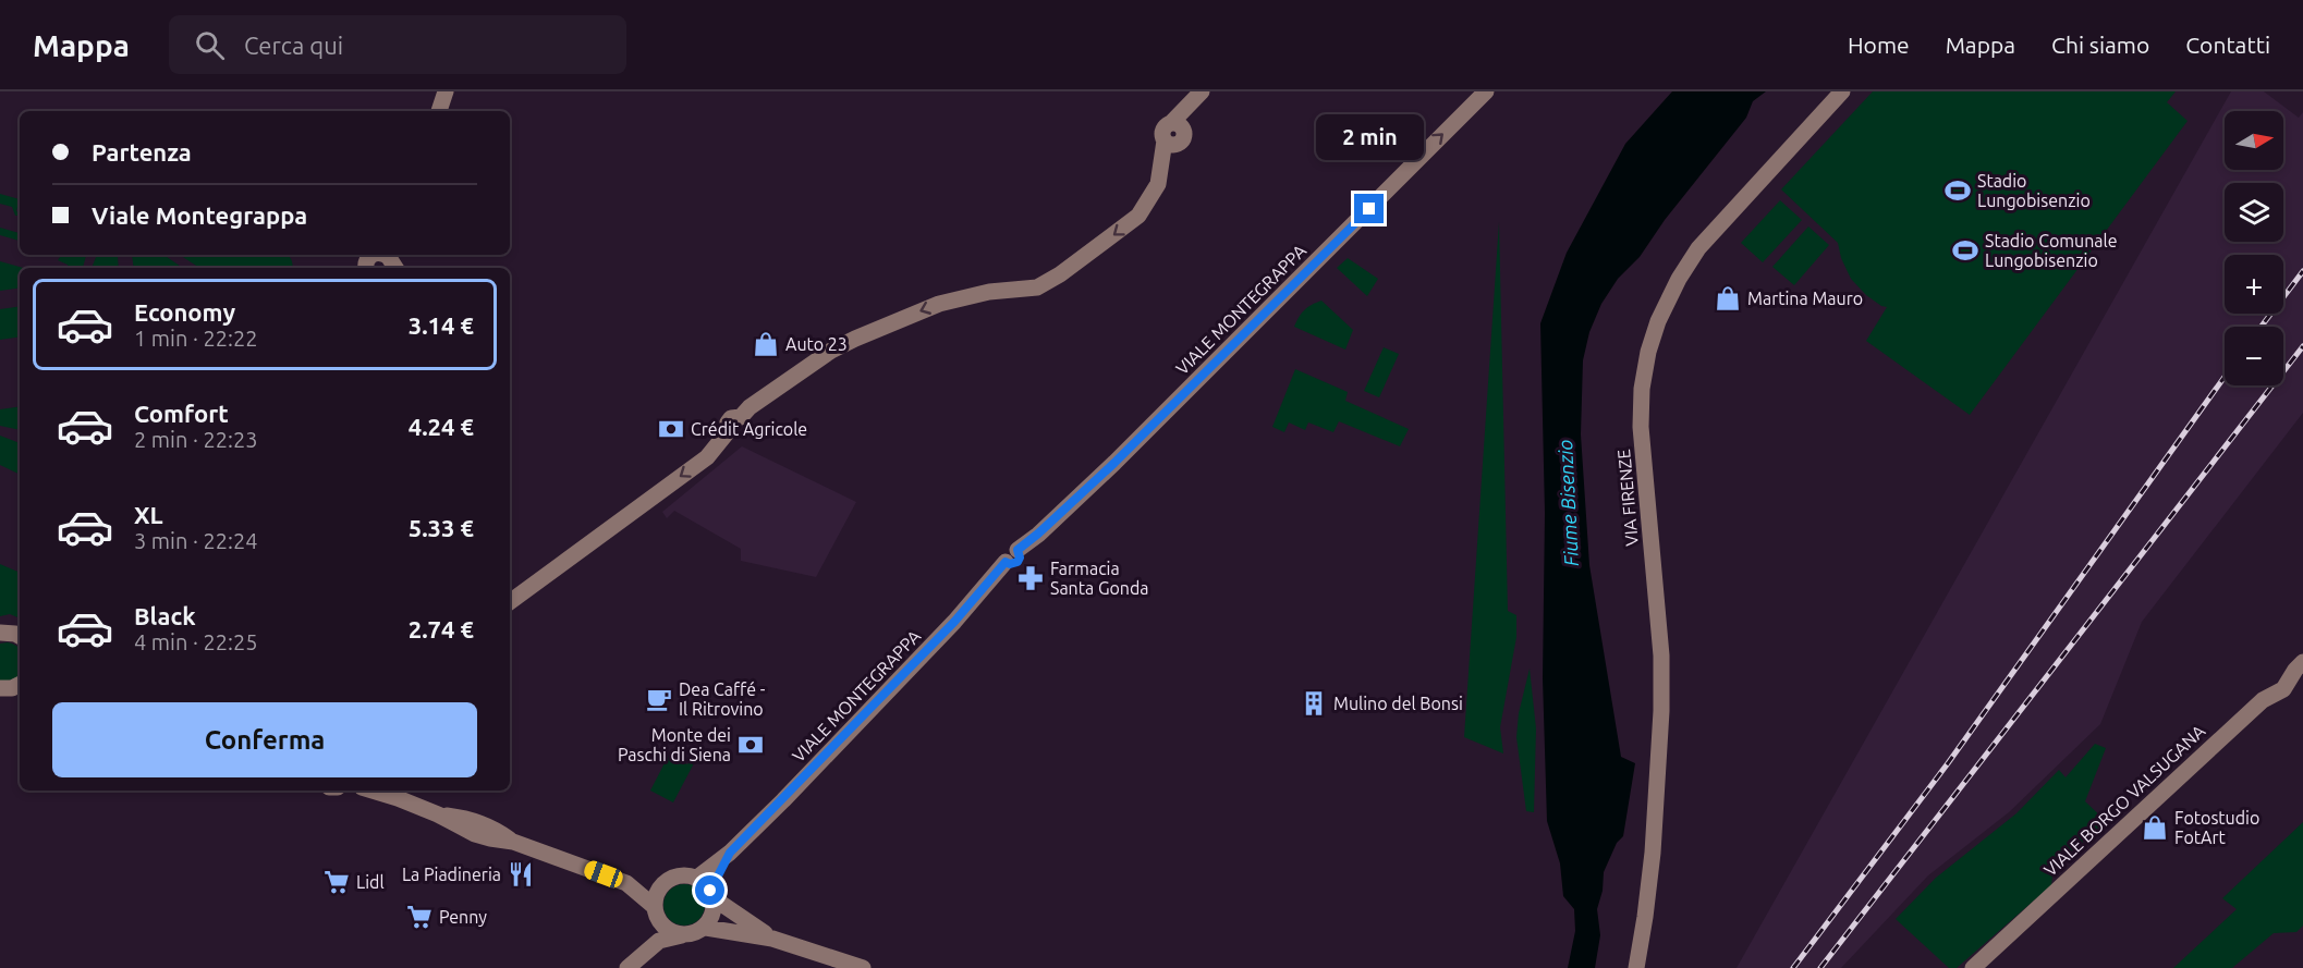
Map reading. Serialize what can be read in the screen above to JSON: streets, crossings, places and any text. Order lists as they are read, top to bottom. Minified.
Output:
{"streets":{"street":["VIALE MONTEGRAPPA","VIA FIRENZE","VIALE BORGO VALSUGANA"]},"one_way":["VIALE MONTEGRAPPA"],"water":["Fiume Bisenzio"],"places":{"sports":["Stadio Lungobisenzio","Stadio Comunale Lungobisenzio"],"shop":["Martina Mauro","Auto 23","Fotostudio FotArt"],"bank":["Crédit Agricole","Monte dei Paschi di Siena"],"pharmacy":["Farmacia Santa Gonda"],"cafe":["Dea Caffé - Il Ritrovino"],"building":["Mulino del Bonsi"],"restaurant":["La Piadineria"],"supermarket":["Lidl","Penny"]},"north":"right","page":{"header":"Mappa","search":"Cerca qui","nav":["Home","Mappa","Chi siamo","Contatti"],"map_buttons":["+","−"],"banner":["Partenza","Viale Montegrappa"],"bubble":"2 min","list":[{"name":"Economy","note":"1 min · 22:22","value":"3.14 €"},{"name":"Comfort","note":"2 min · 22:23","value":"4.24 €"},{"name":"XL","note":"3 min · 22:24","value":"5.33 €"},{"name":"Black","note":"4 min · 22:25","value":"2.74 €"}],"buttons":"Conferma"}}
